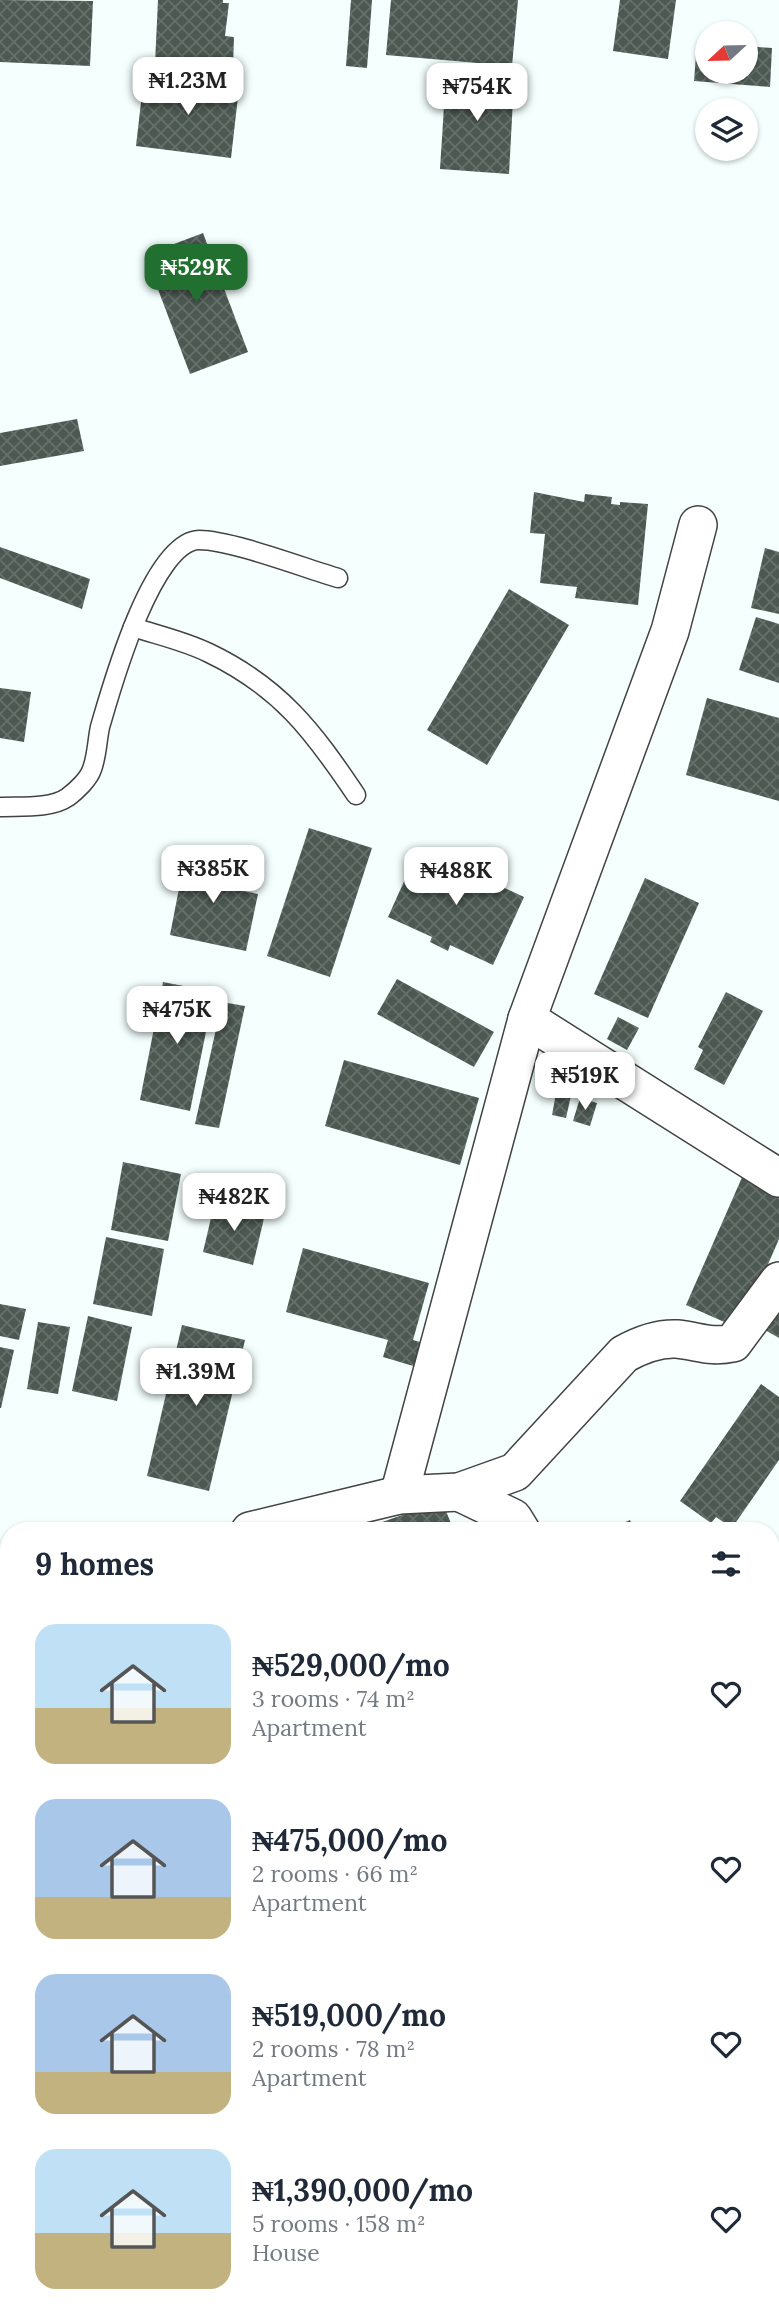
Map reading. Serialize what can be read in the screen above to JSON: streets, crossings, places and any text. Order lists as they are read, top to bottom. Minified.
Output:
{"north":"left","page":{"price":["₦1.23M","₦754K","₦529K","₦385K","₦488K","₦475K","₦519K","₦482K","₦1.39M"],"heading":"9 homes","list":[{"name":"₦529,000/mo","note":"3 rooms · 74 m² · Apartment"},{"name":"₦475,000/mo","note":"2 rooms · 66 m² · Apartment"},{"name":"₦519,000/mo","note":"2 rooms · 78 m² · Apartment"},{"name":"₦1,390,000/mo","note":"5 rooms · 158 m² · House"}]}}
